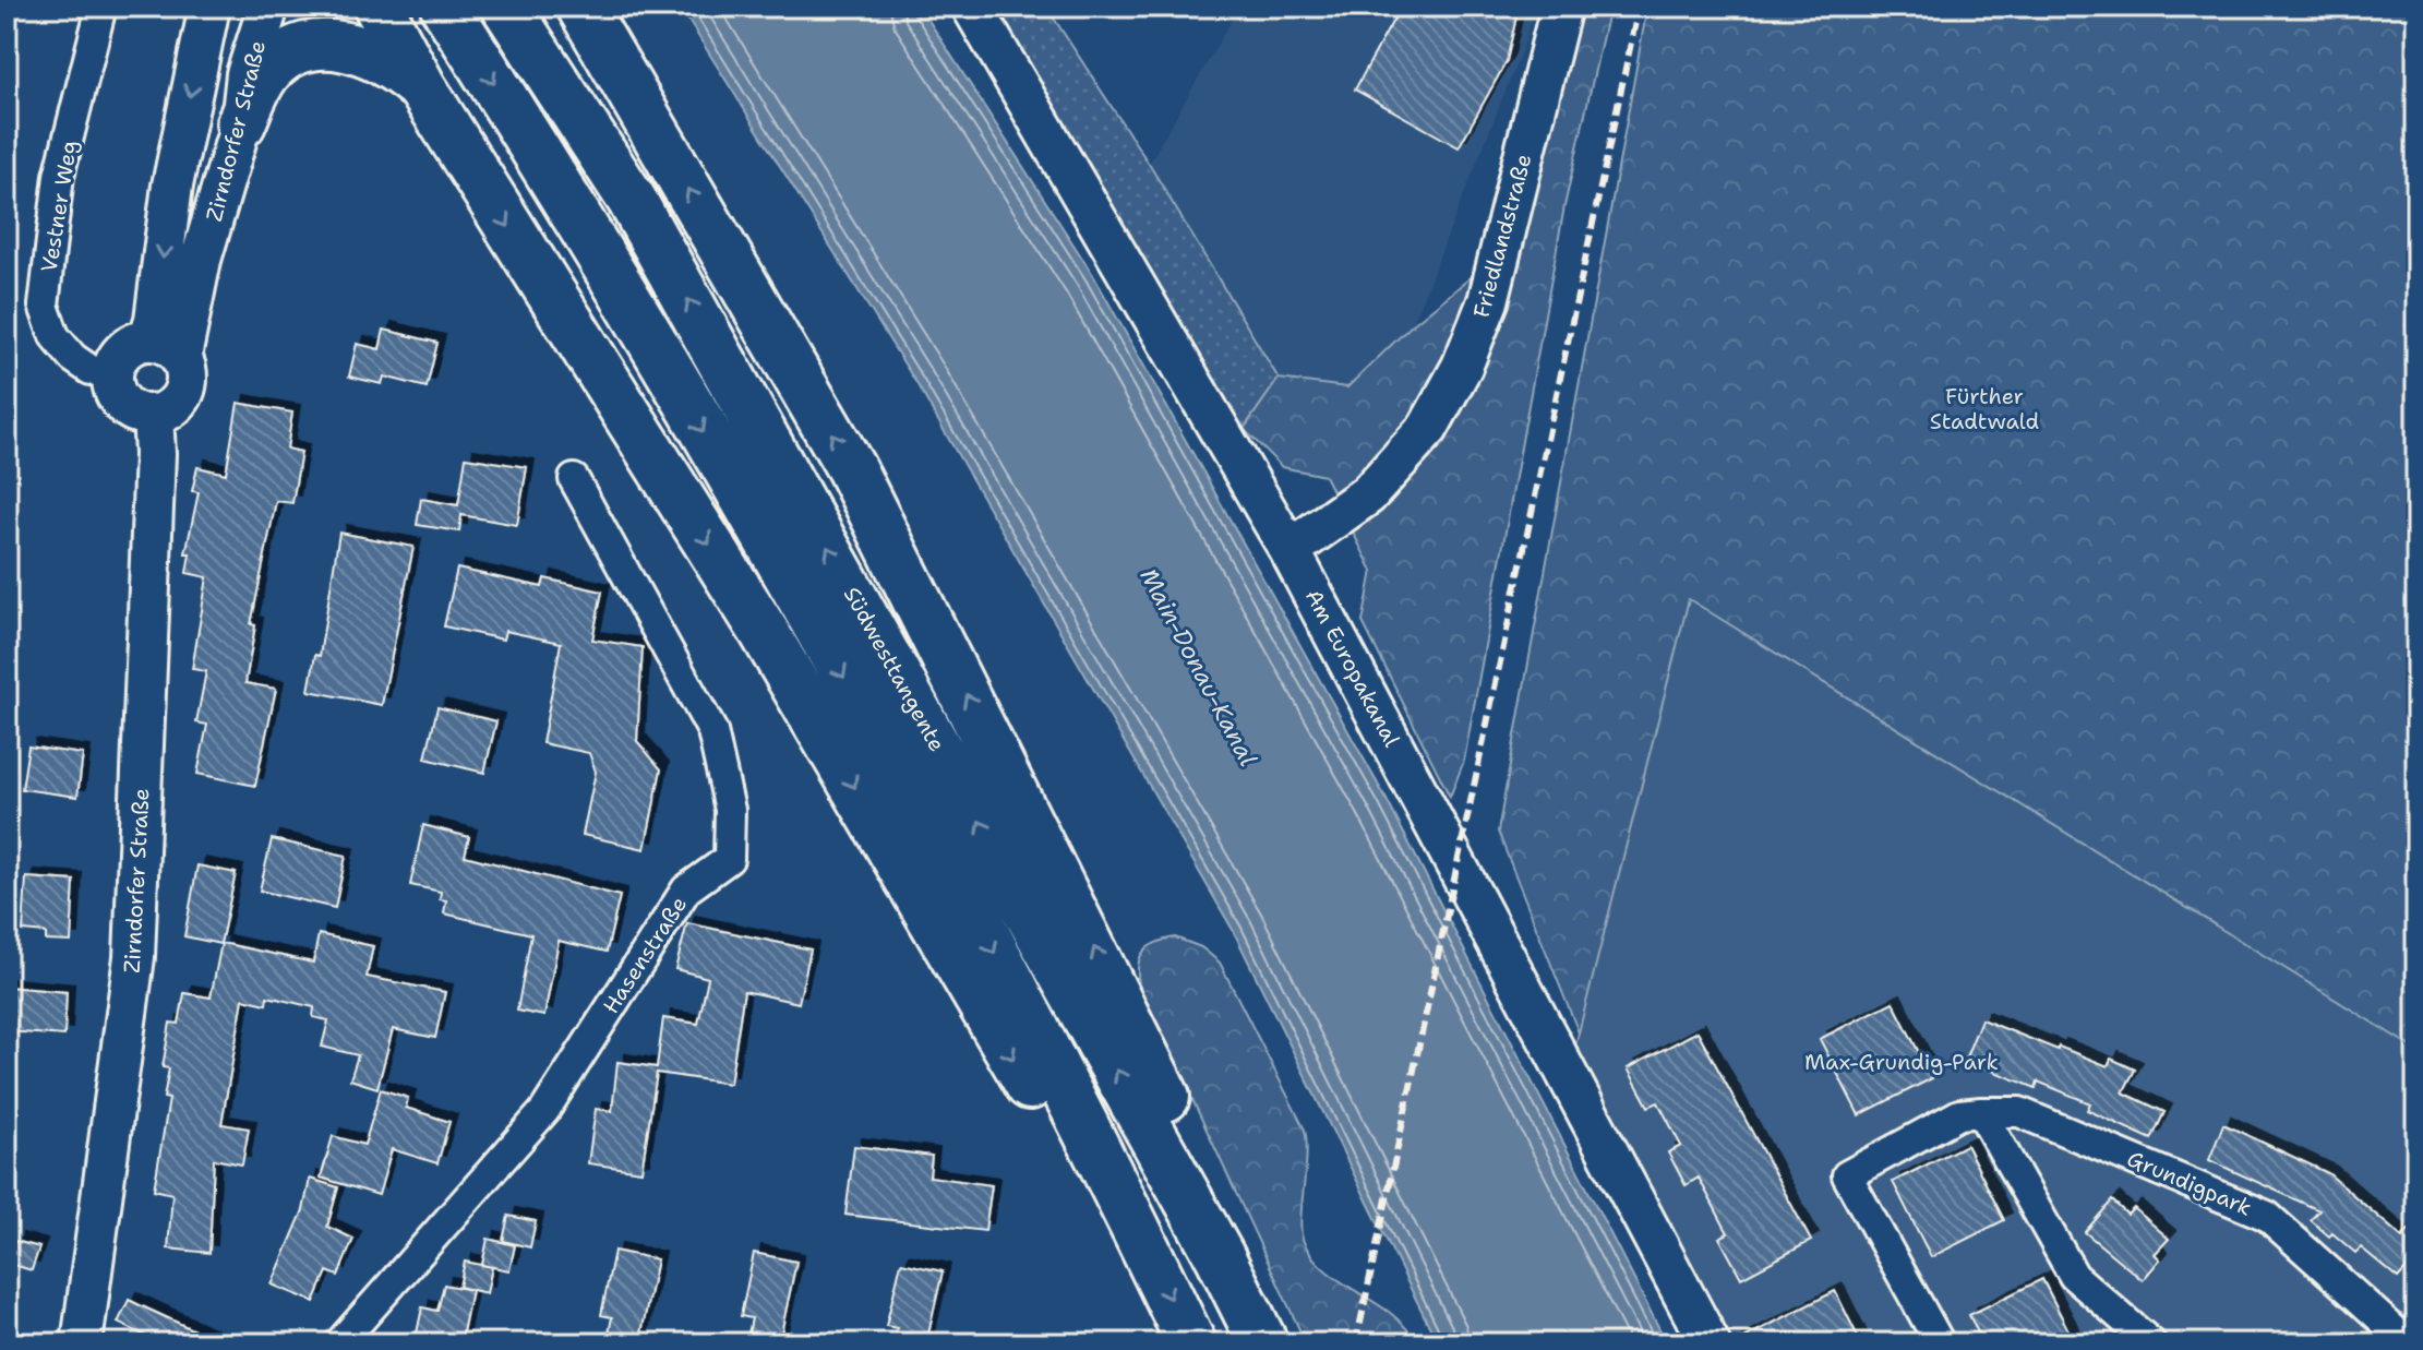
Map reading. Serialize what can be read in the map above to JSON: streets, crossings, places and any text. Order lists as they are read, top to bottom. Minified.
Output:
{"streets":{"highway":["Südwesttangente"],"main road":["Zirndorfer Straße","Friedlandstraße","Am Europakanal"],"street":["Vestner Weg","Hasenstraße","Grundigpark"]},"crossings":[["Zirndorfer Straße","Vestner Weg"],["Friedlandstraße","Am Europakanal"]],"water":["Main-Donau-Kanal"],"parks":["Fürther Stadtwald","Max-Grundig-Park"]}
